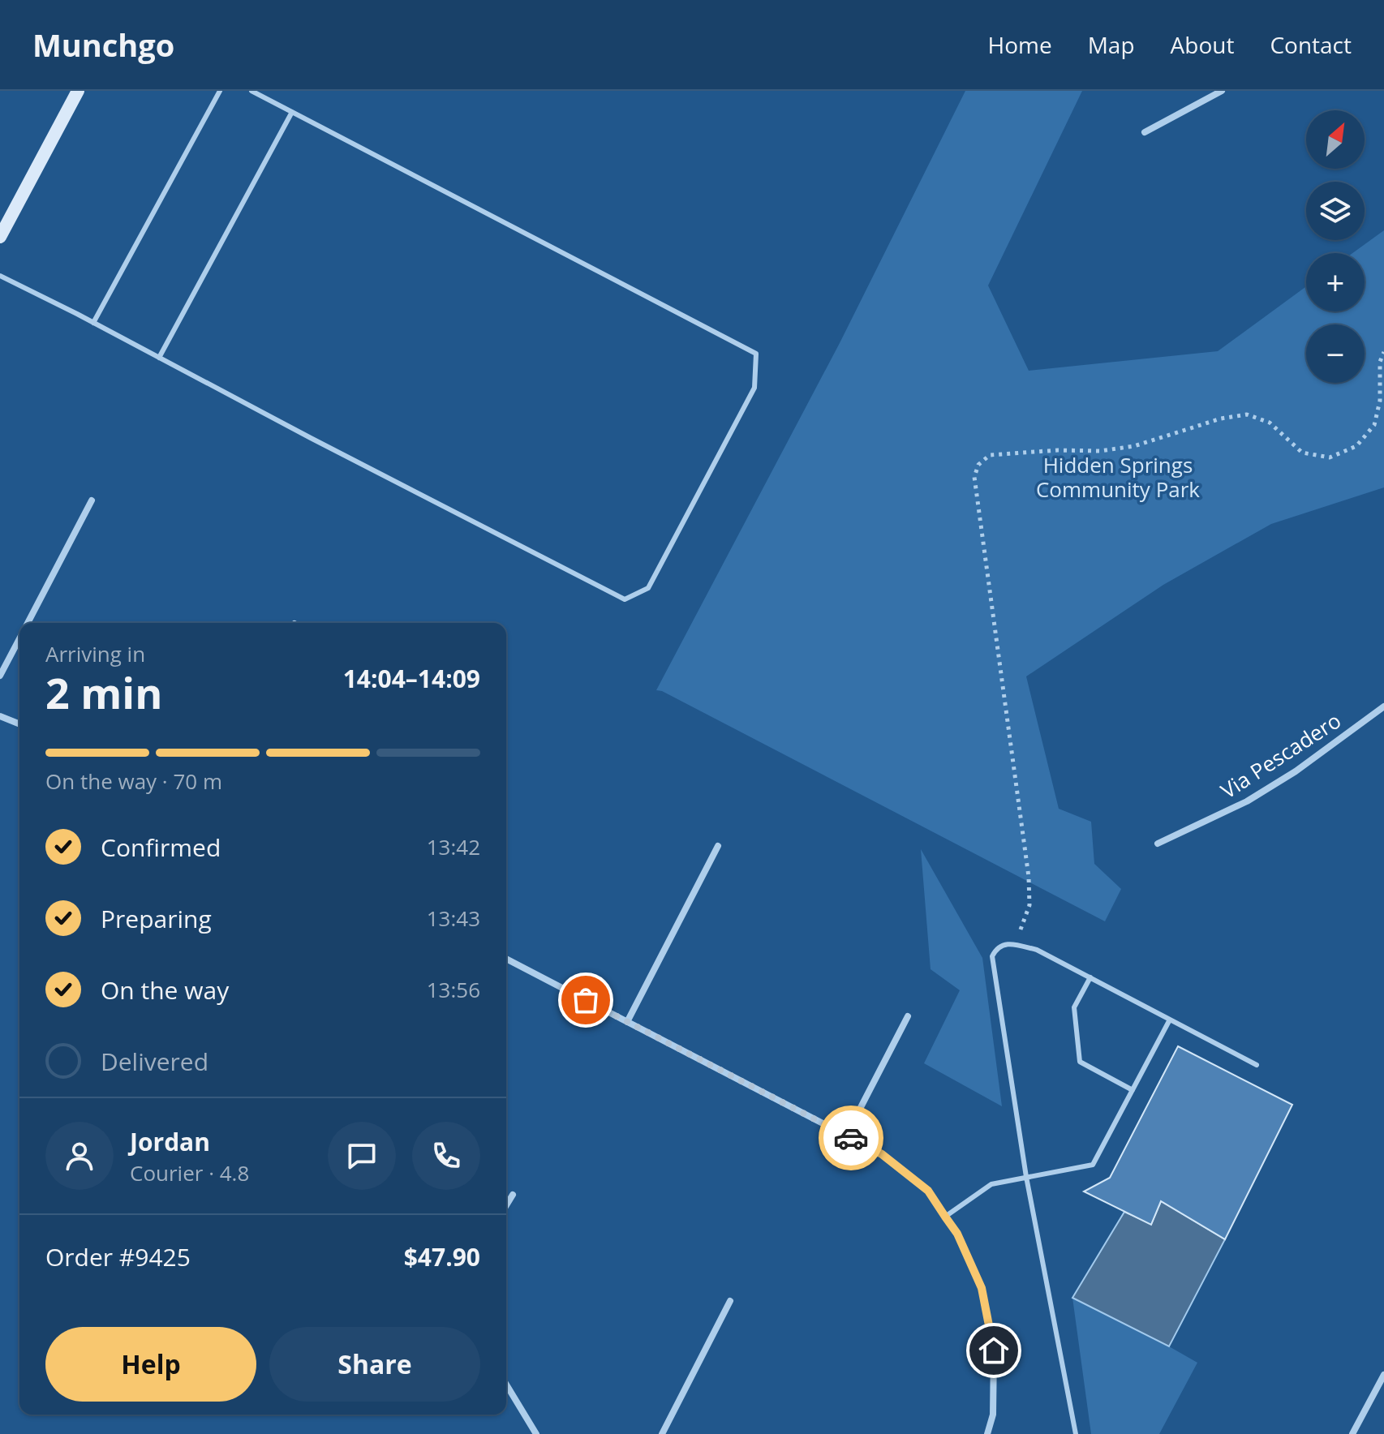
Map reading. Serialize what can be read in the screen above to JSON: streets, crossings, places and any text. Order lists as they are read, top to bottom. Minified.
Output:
{"streets":{"street":["Via Pescadero"]},"parks":["Hidden Springs Community Park"],"north":"top right","page":{"header":"Munchgo","nav":["Home","Map","About","Contact"],"map_buttons":["+","−"],"heading":["2 min","Arriving in","14:04–14:09"],"panel":["Jordan","Courier · 4.8","Order #9425","$47.90"],"bar":"On the way · 70 m","list":[["Confirmed","13:42"],["Preparing","13:43"],["On the way","13:56"],"Delivered"],"buttons":["Help","Share"]}}
